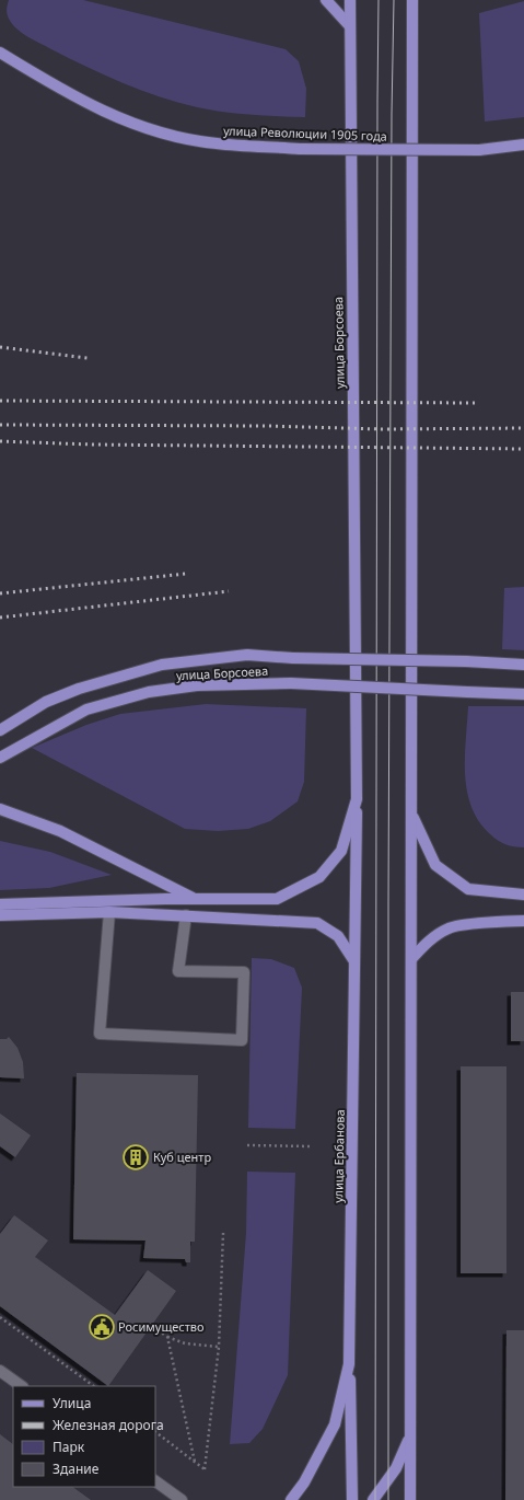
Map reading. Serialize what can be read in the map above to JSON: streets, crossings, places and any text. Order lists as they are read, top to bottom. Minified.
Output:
{"streets":{"main road":["улица Революции 1905 года","улица Борсоева","улица Ербанова"]},"crossings":[["улица Борсоева","улица Ербанова"]],"places":{"building":["Куб центр"],"public building":["Росимущество"]},"legend":["Улица","Железная дорога","Парк","Здание"]}
